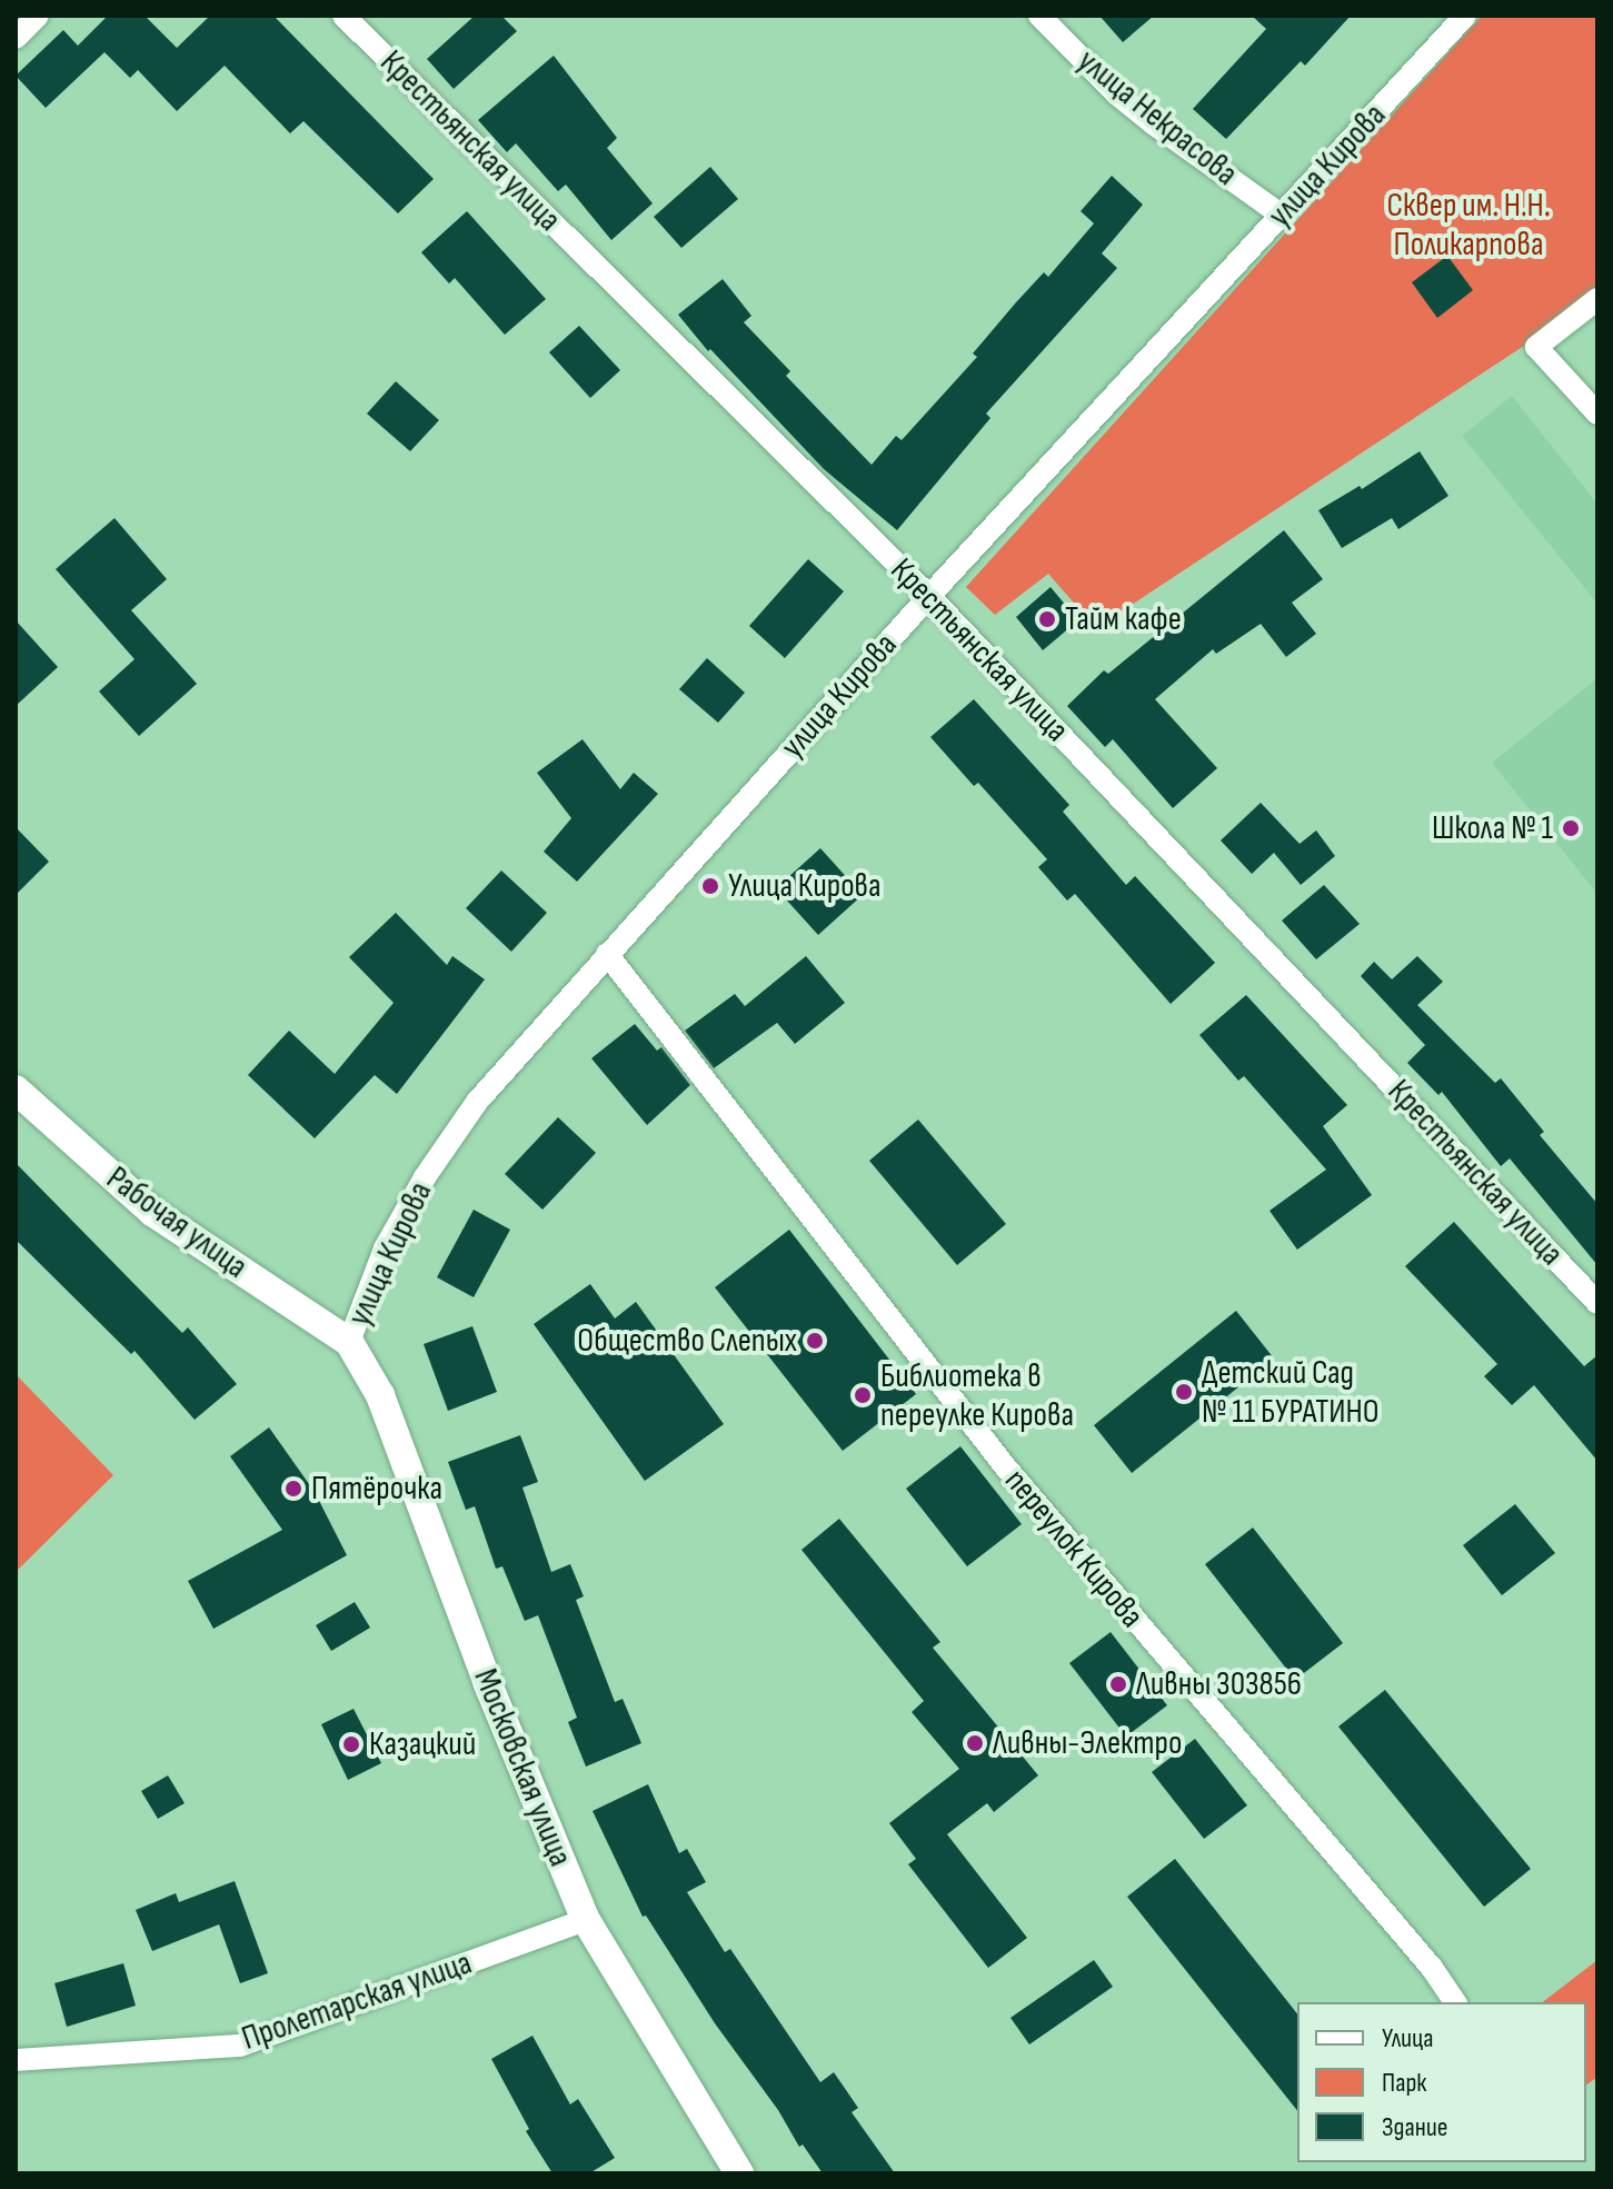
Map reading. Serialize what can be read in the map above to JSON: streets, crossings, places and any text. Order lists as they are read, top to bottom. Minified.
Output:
{"streets":{"street":["улица Некрасова","Крестьянская улица","улица Кирова","Рабочая улица","переулок Кирова","Московская улица","Пролетарская улица"]},"crossings":[["улица Некрасова","улица Кирова"],["Крестьянская улица","улица Кирова"],["улица Кирова","Рабочая улица"],["улица Кирова","переулок Кирова"],["улица Кирова","Московская улица"],["Рабочая улица","Московская улица"],["Московская улица","Пролетарская улица"]],"parks":["Сквер им. Н.Н. Поликарпова"],"places":["Тайм кафе","Школа № 1","Улица Кирова","Общество Слепых","Детский Сад № 11 БУРАТИНО","Библиотека в переулке Кирова","Пятёрочка","Ливны 303856","Ливны-Электро","Казацкий"],"legend":["Улица","Парк","Здание"]}
